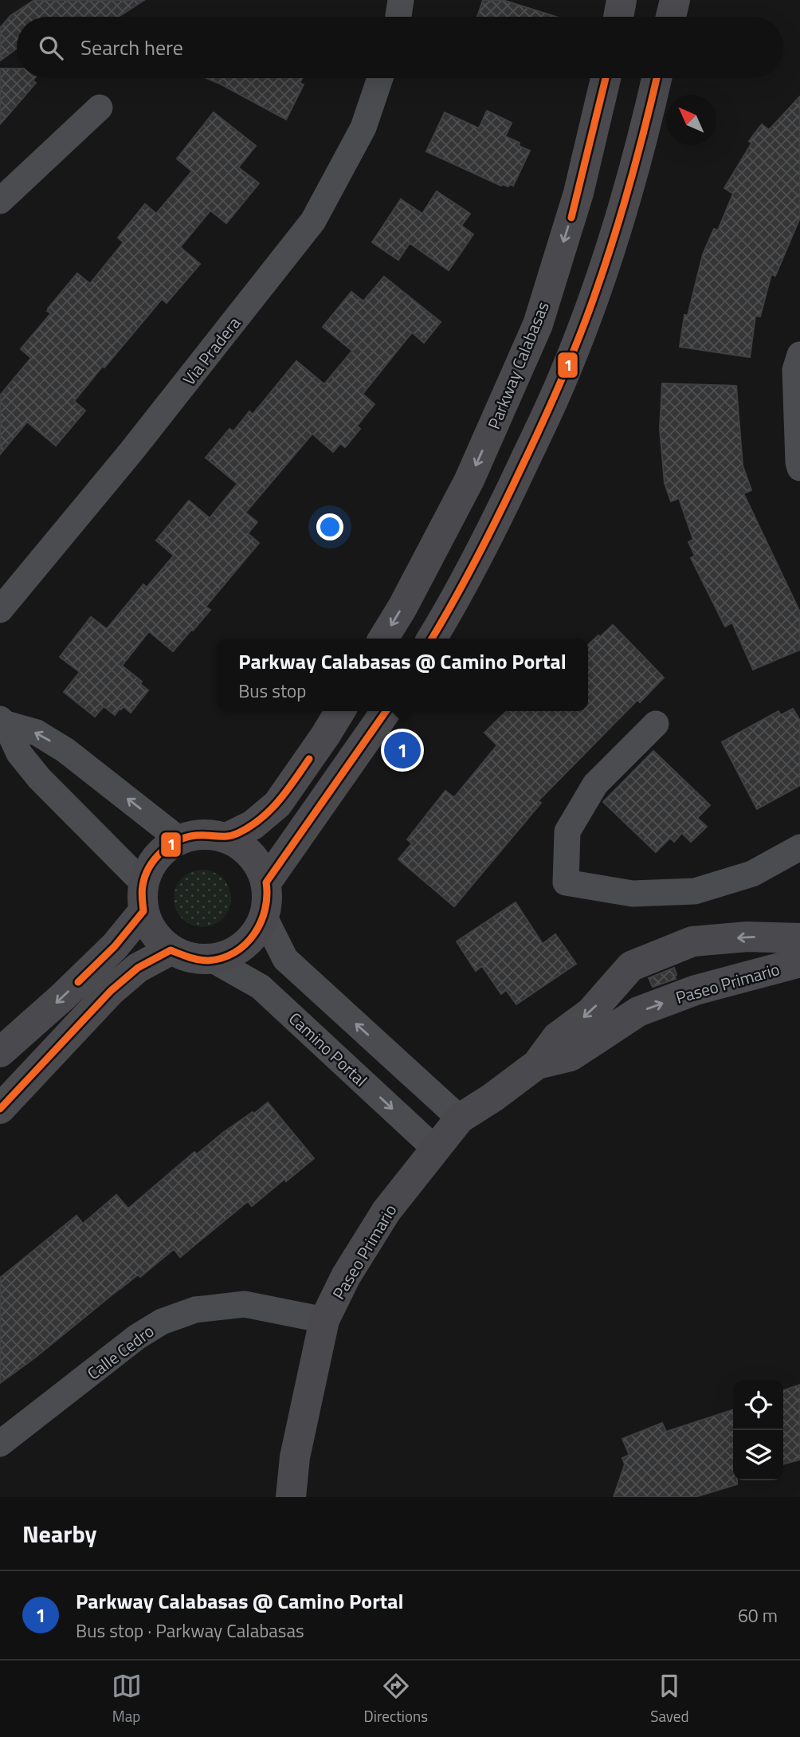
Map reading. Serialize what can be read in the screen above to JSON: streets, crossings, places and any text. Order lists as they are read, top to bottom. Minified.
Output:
{"streets":{"street":["Via Pradera","Parkway Calabasas","Paseo Primario","Camino Portal","Calle Cedro"]},"crossings":[["Paseo Primario","Camino Portal"],["Paseo Primario","Calle Cedro"]],"lines":["transit line 1"],"north":"top left","page":{"search":"Search here","popup":["Parkway Calabasas @ Camino Portal","Bus stop"],"pins":"1","heading":"Nearby","list":[{"mark":"1","name":"Parkway Calabasas @ Camino Portal","note":"Bus stop · Parkway Calabasas","value":"60 m"}],"nav":["Map","Directions","Saved"]}}
